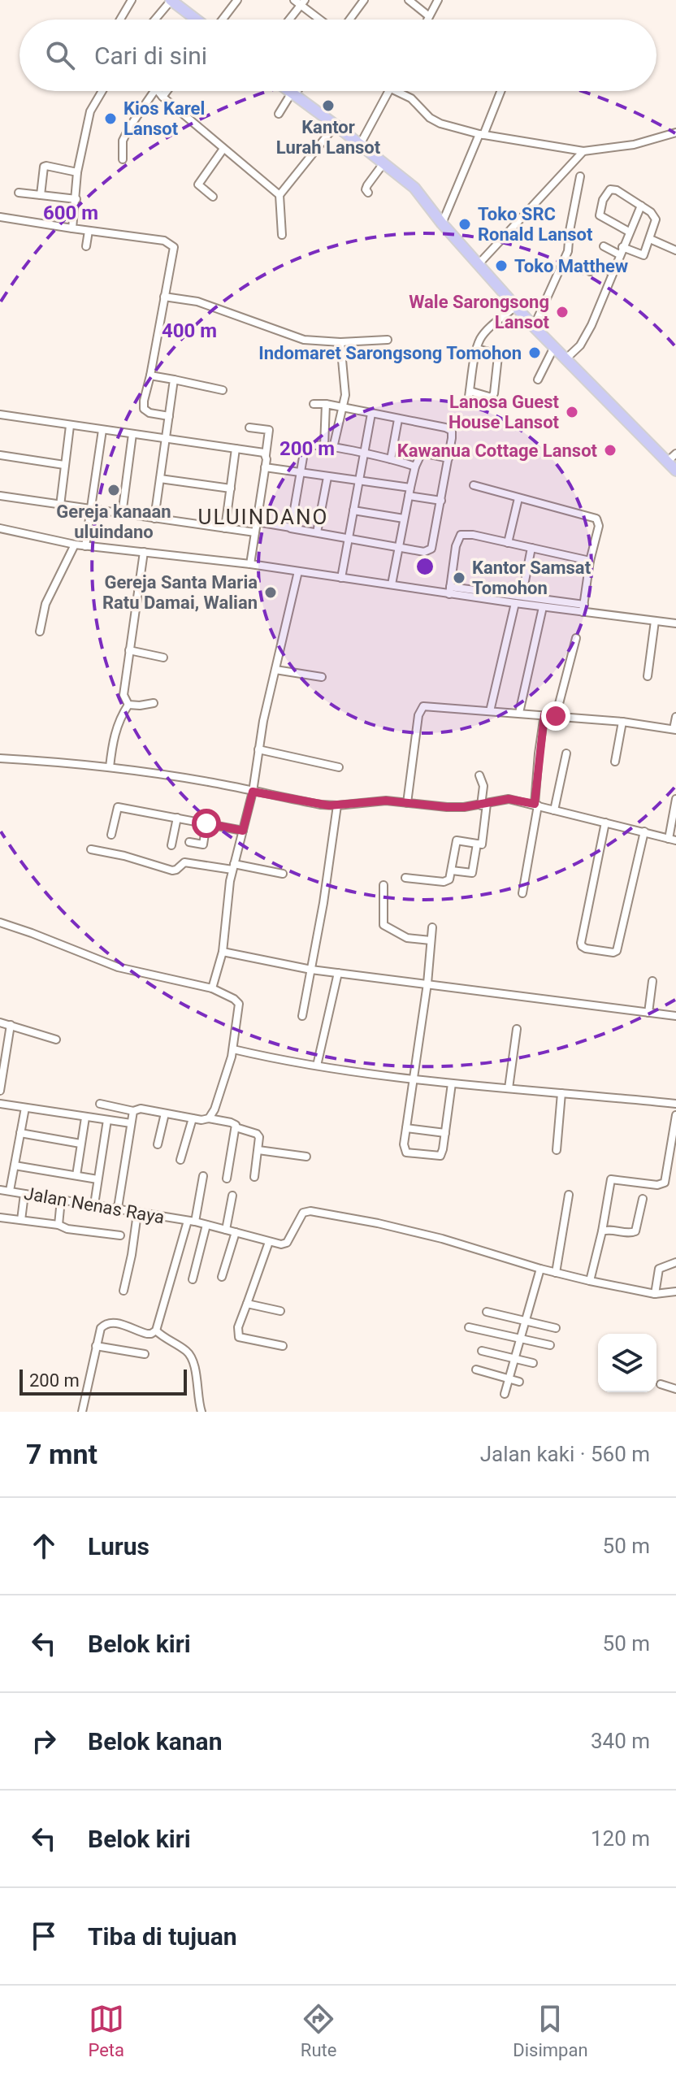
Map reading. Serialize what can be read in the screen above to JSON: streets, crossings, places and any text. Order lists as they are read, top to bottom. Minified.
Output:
{"streets":{"street":["Jalan Nenas Raya"]},"districts":["ULUINDANO"],"places":["Kantor Lurah Lansot","Kios Karel Lansot","Toko SRC Ronald Lansot","Toko Matthew","Wale Sarongsong Lansot","Indomaret Sarongsong Tomohon","Lanosa Guest House Lansot","Kawanua Cottage Lansot","Gereja kanaan uluindano","Kantor Samsat Tomohon","Gereja Santa Maria Ratu Damai, Walian"],"scale_bar":"200 m","page":{"search":"Cari di sini","scale":"200 m","heading":["7 mnt","Jalan kaki · 560 m"],"list":[["Lurus","50 m"],["Belok kiri","50 m"],["Belok kanan","340 m"],["Belok kiri","120 m"],"Tiba di tujuan"],"nav":["Peta","Rute","Disimpan"]},"rings":["600 m","400 m","200 m"]}
